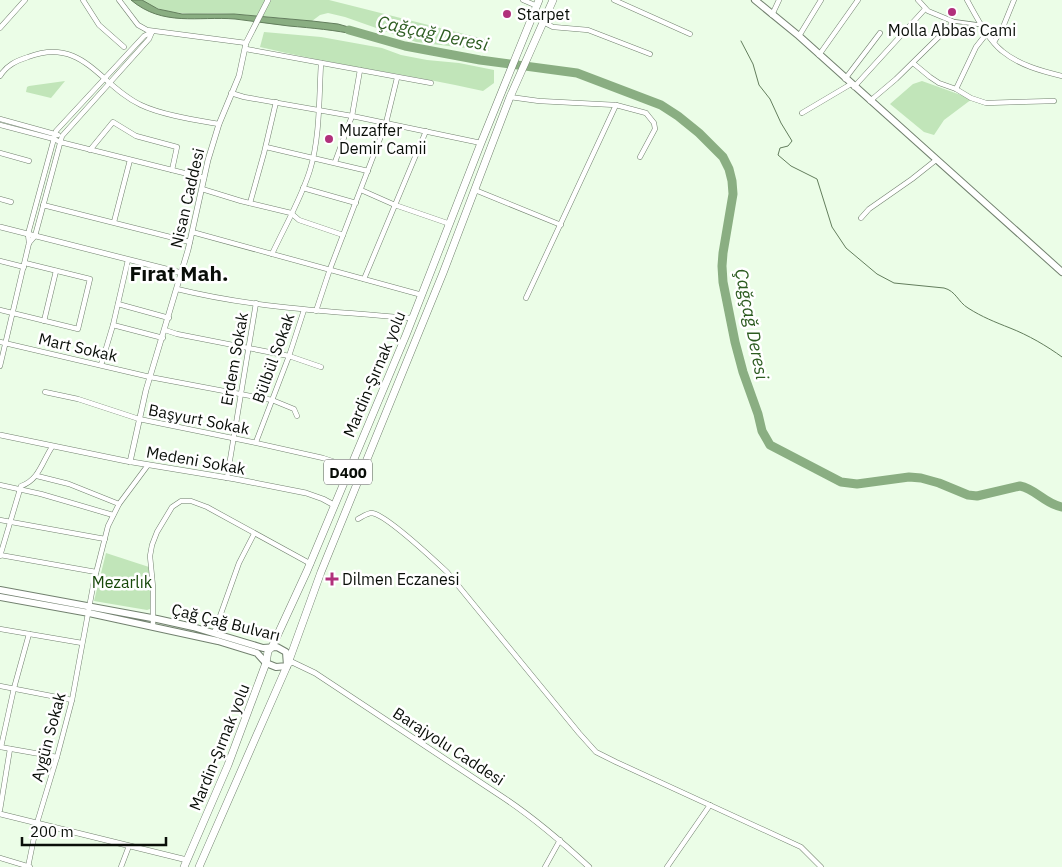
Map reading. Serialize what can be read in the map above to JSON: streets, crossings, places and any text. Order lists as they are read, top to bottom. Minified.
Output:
{"streets":{"highway":["Mardin-Şırnak yolu","D400"],"main road":["Çağ Çağ Bulvarı"],"street":["Nisan Caddesi","Mart Sokak","Bülbül Sokak","Erdem Sokak","Başyurt Sokak","Medeni Sokak","Aygün Sokak","Barajyolu Caddesi"]},"crossings":[["Nisan Caddesi","Mart Sokak"],["Nisan Caddesi","Başyurt Sokak"],["Nisan Caddesi","Medeni Sokak"],["Mart Sokak","Bülbül Sokak"],["Mart Sokak","Erdem Sokak"],["Bülbül Sokak","Başyurt Sokak"],["Erdem Sokak","Başyurt Sokak"],["Erdem Sokak","Medeni Sokak"],["Mardin-Şırnak yolu","Başyurt Sokak"],["Mardin-Şırnak yolu","Medeni Sokak"],["Mardin-Şırnak yolu","Çağ Çağ Bulvarı"],["Mardin-Şırnak yolu","Barajyolu Caddesi"],["Medeni Sokak","Aygün Sokak"],["Çağ Çağ Bulvarı","Aygün Sokak"],["Çağ Çağ Bulvarı","Barajyolu Caddesi"]],"districts":["Fırat Mah."],"water":["Çağçağ Deresi"],"parks":["Mezarlık"],"places":{"other":["Molla Abbas Cami","Starpet","Muzaffer Demir Camii"],"health":["Dilmen Eczanesi"]},"scale_bar":"200 m"}
